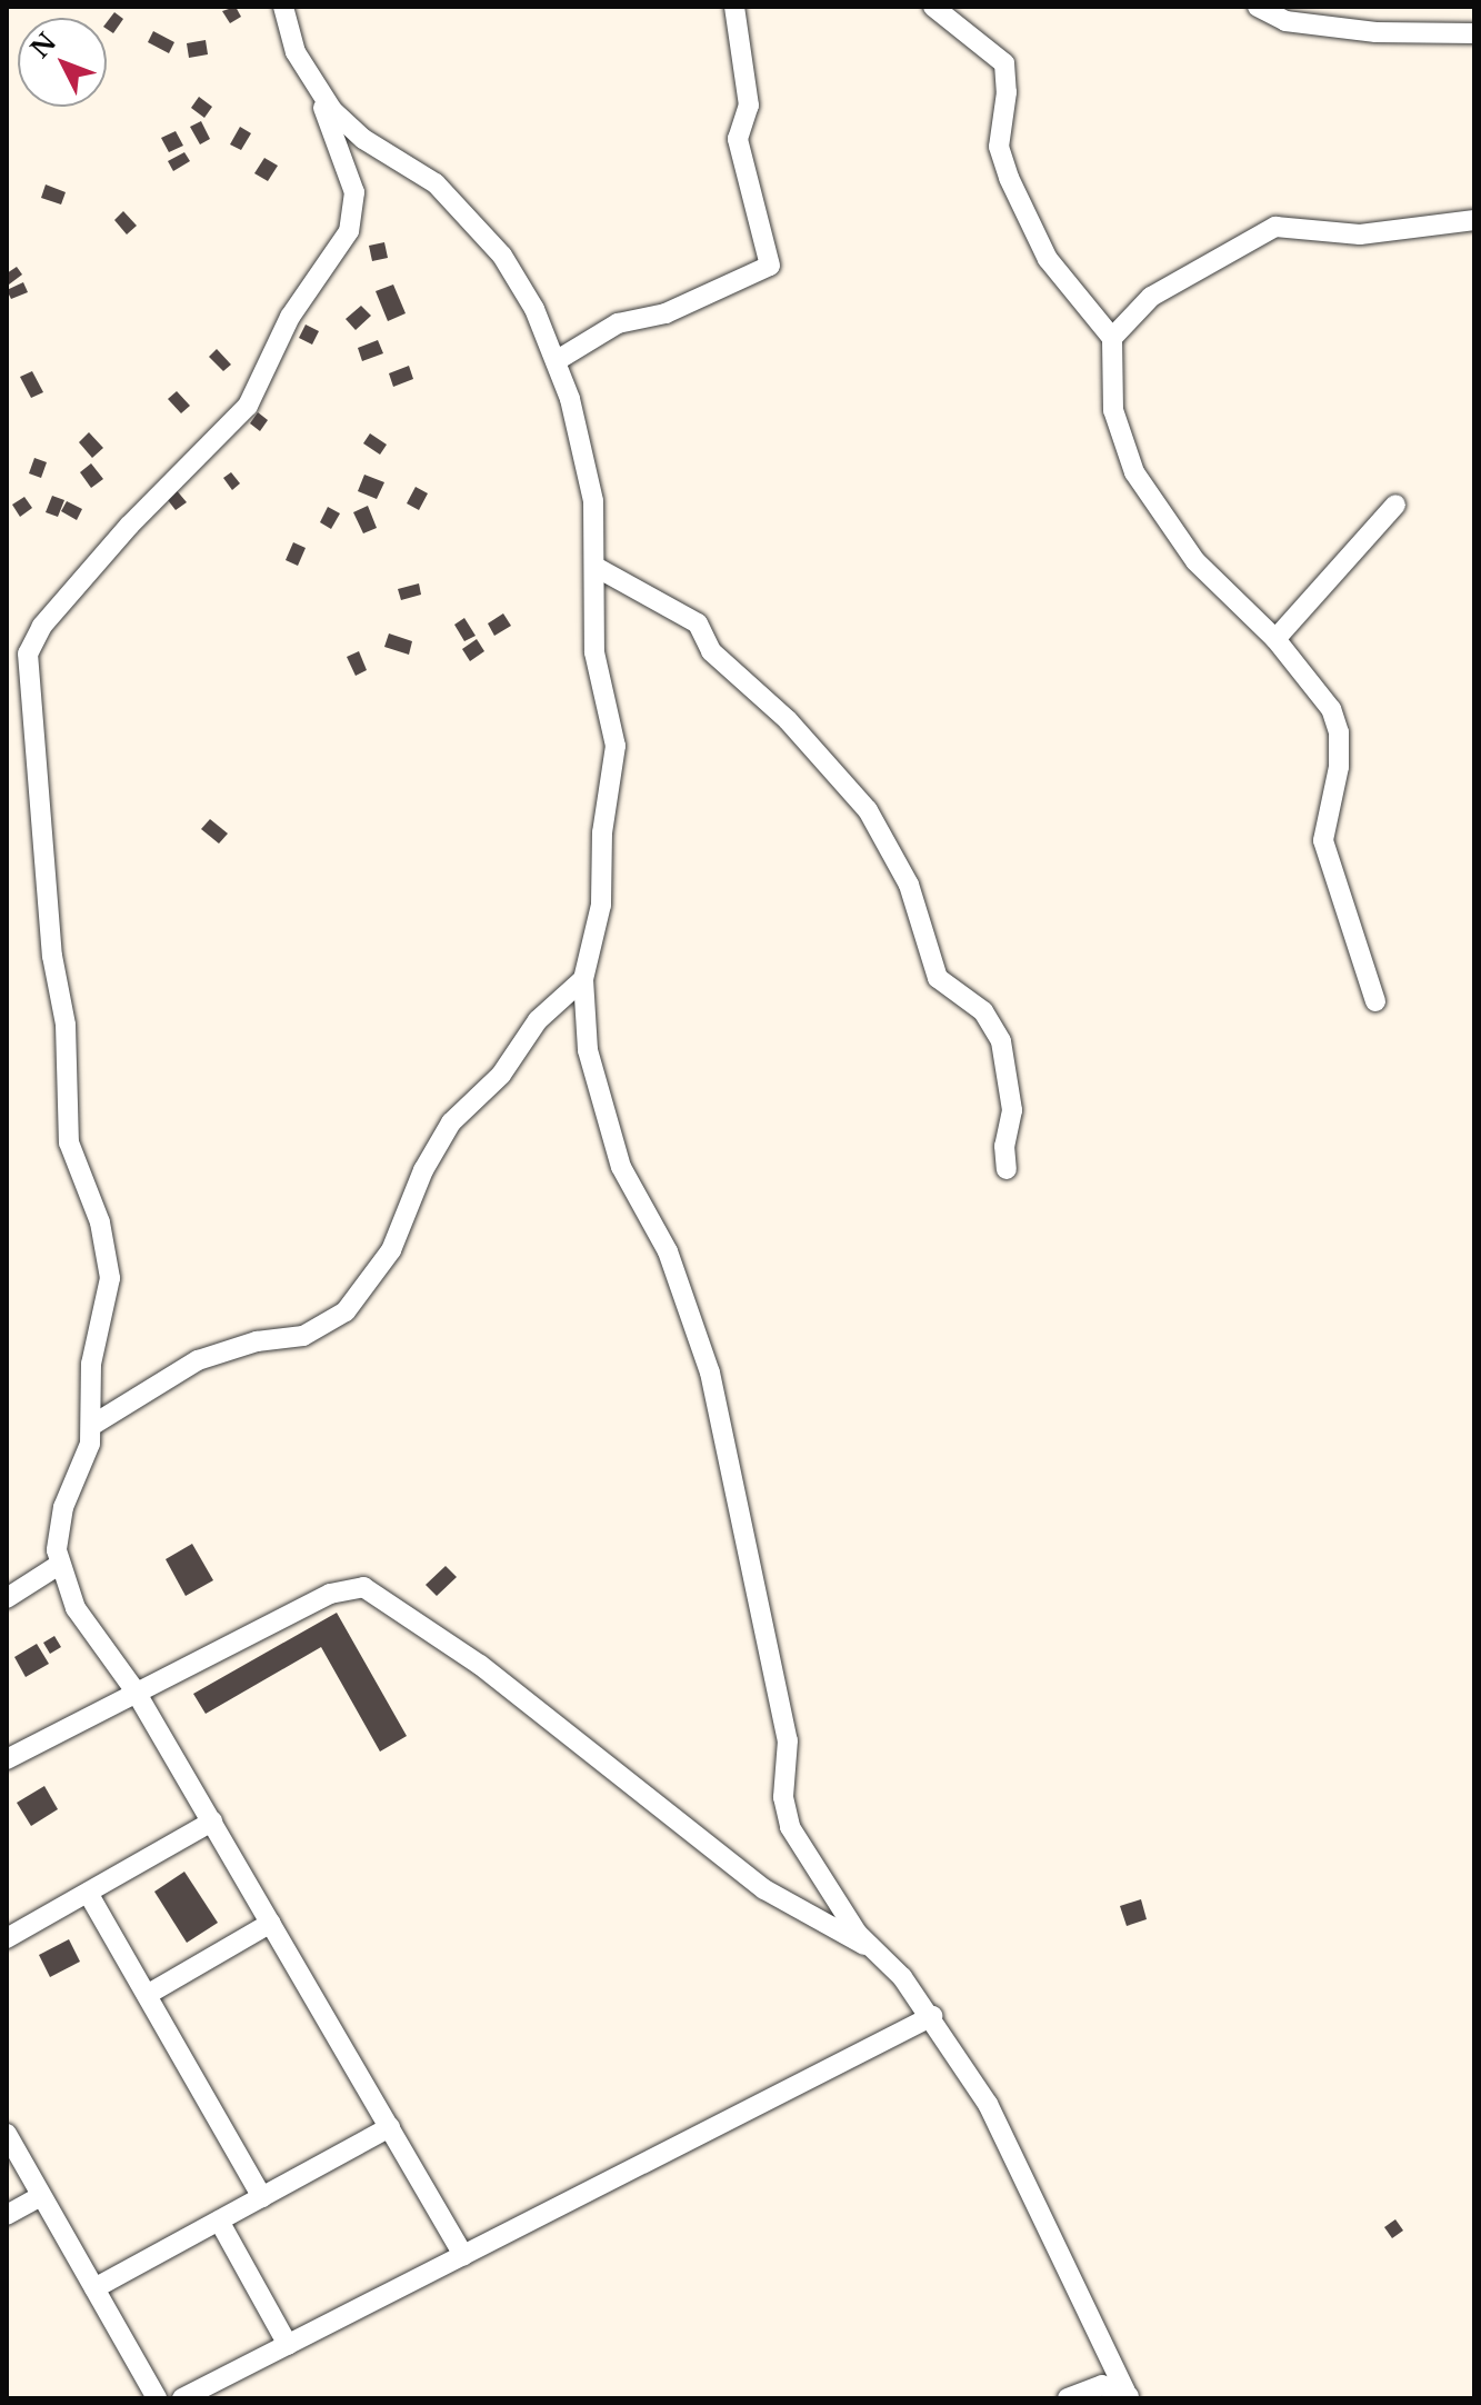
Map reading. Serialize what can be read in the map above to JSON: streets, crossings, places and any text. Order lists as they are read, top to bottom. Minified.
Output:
{"north":"top left"}
